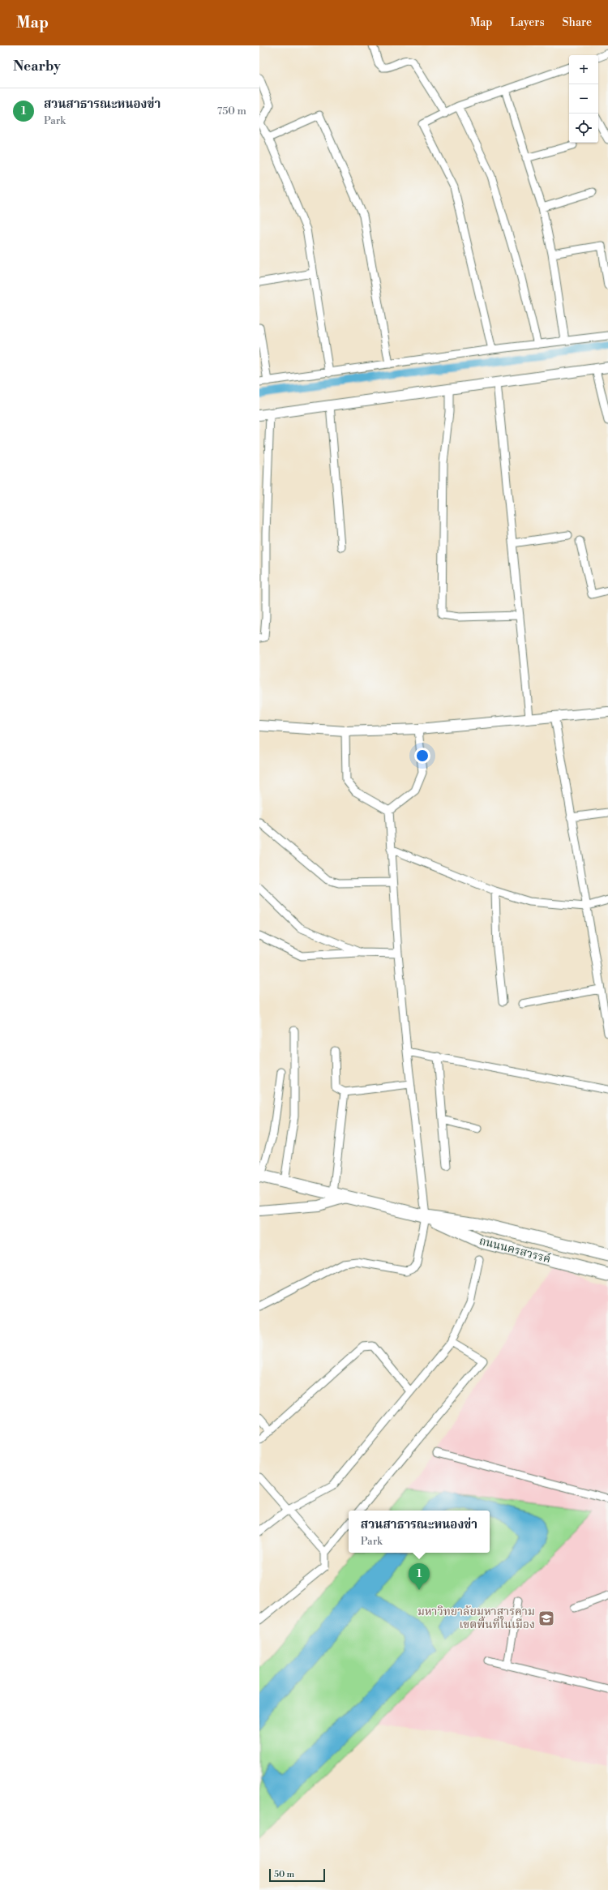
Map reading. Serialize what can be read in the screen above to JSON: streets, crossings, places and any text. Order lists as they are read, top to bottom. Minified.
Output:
{"streets":{"main road":["ถนนนครสวรรค์"]},"places":{"school or university":["มหาวิทยาลัยมหาสารคาม เขตพื้นที่ในเมือง"]},"scale_bar":"50 m","page":{"header":"Map","nav":["Map","Layers","Share"],"heading":"Nearby","map_buttons":["+","−"],"list":[{"mark":"1","name":"สวนสาธารณะหนองข่า","note":"Park","value":"750 m"}],"popup":["สวนสาธารณะหนองข่า","Park"],"pins":"1","scale":"50 m"}}
